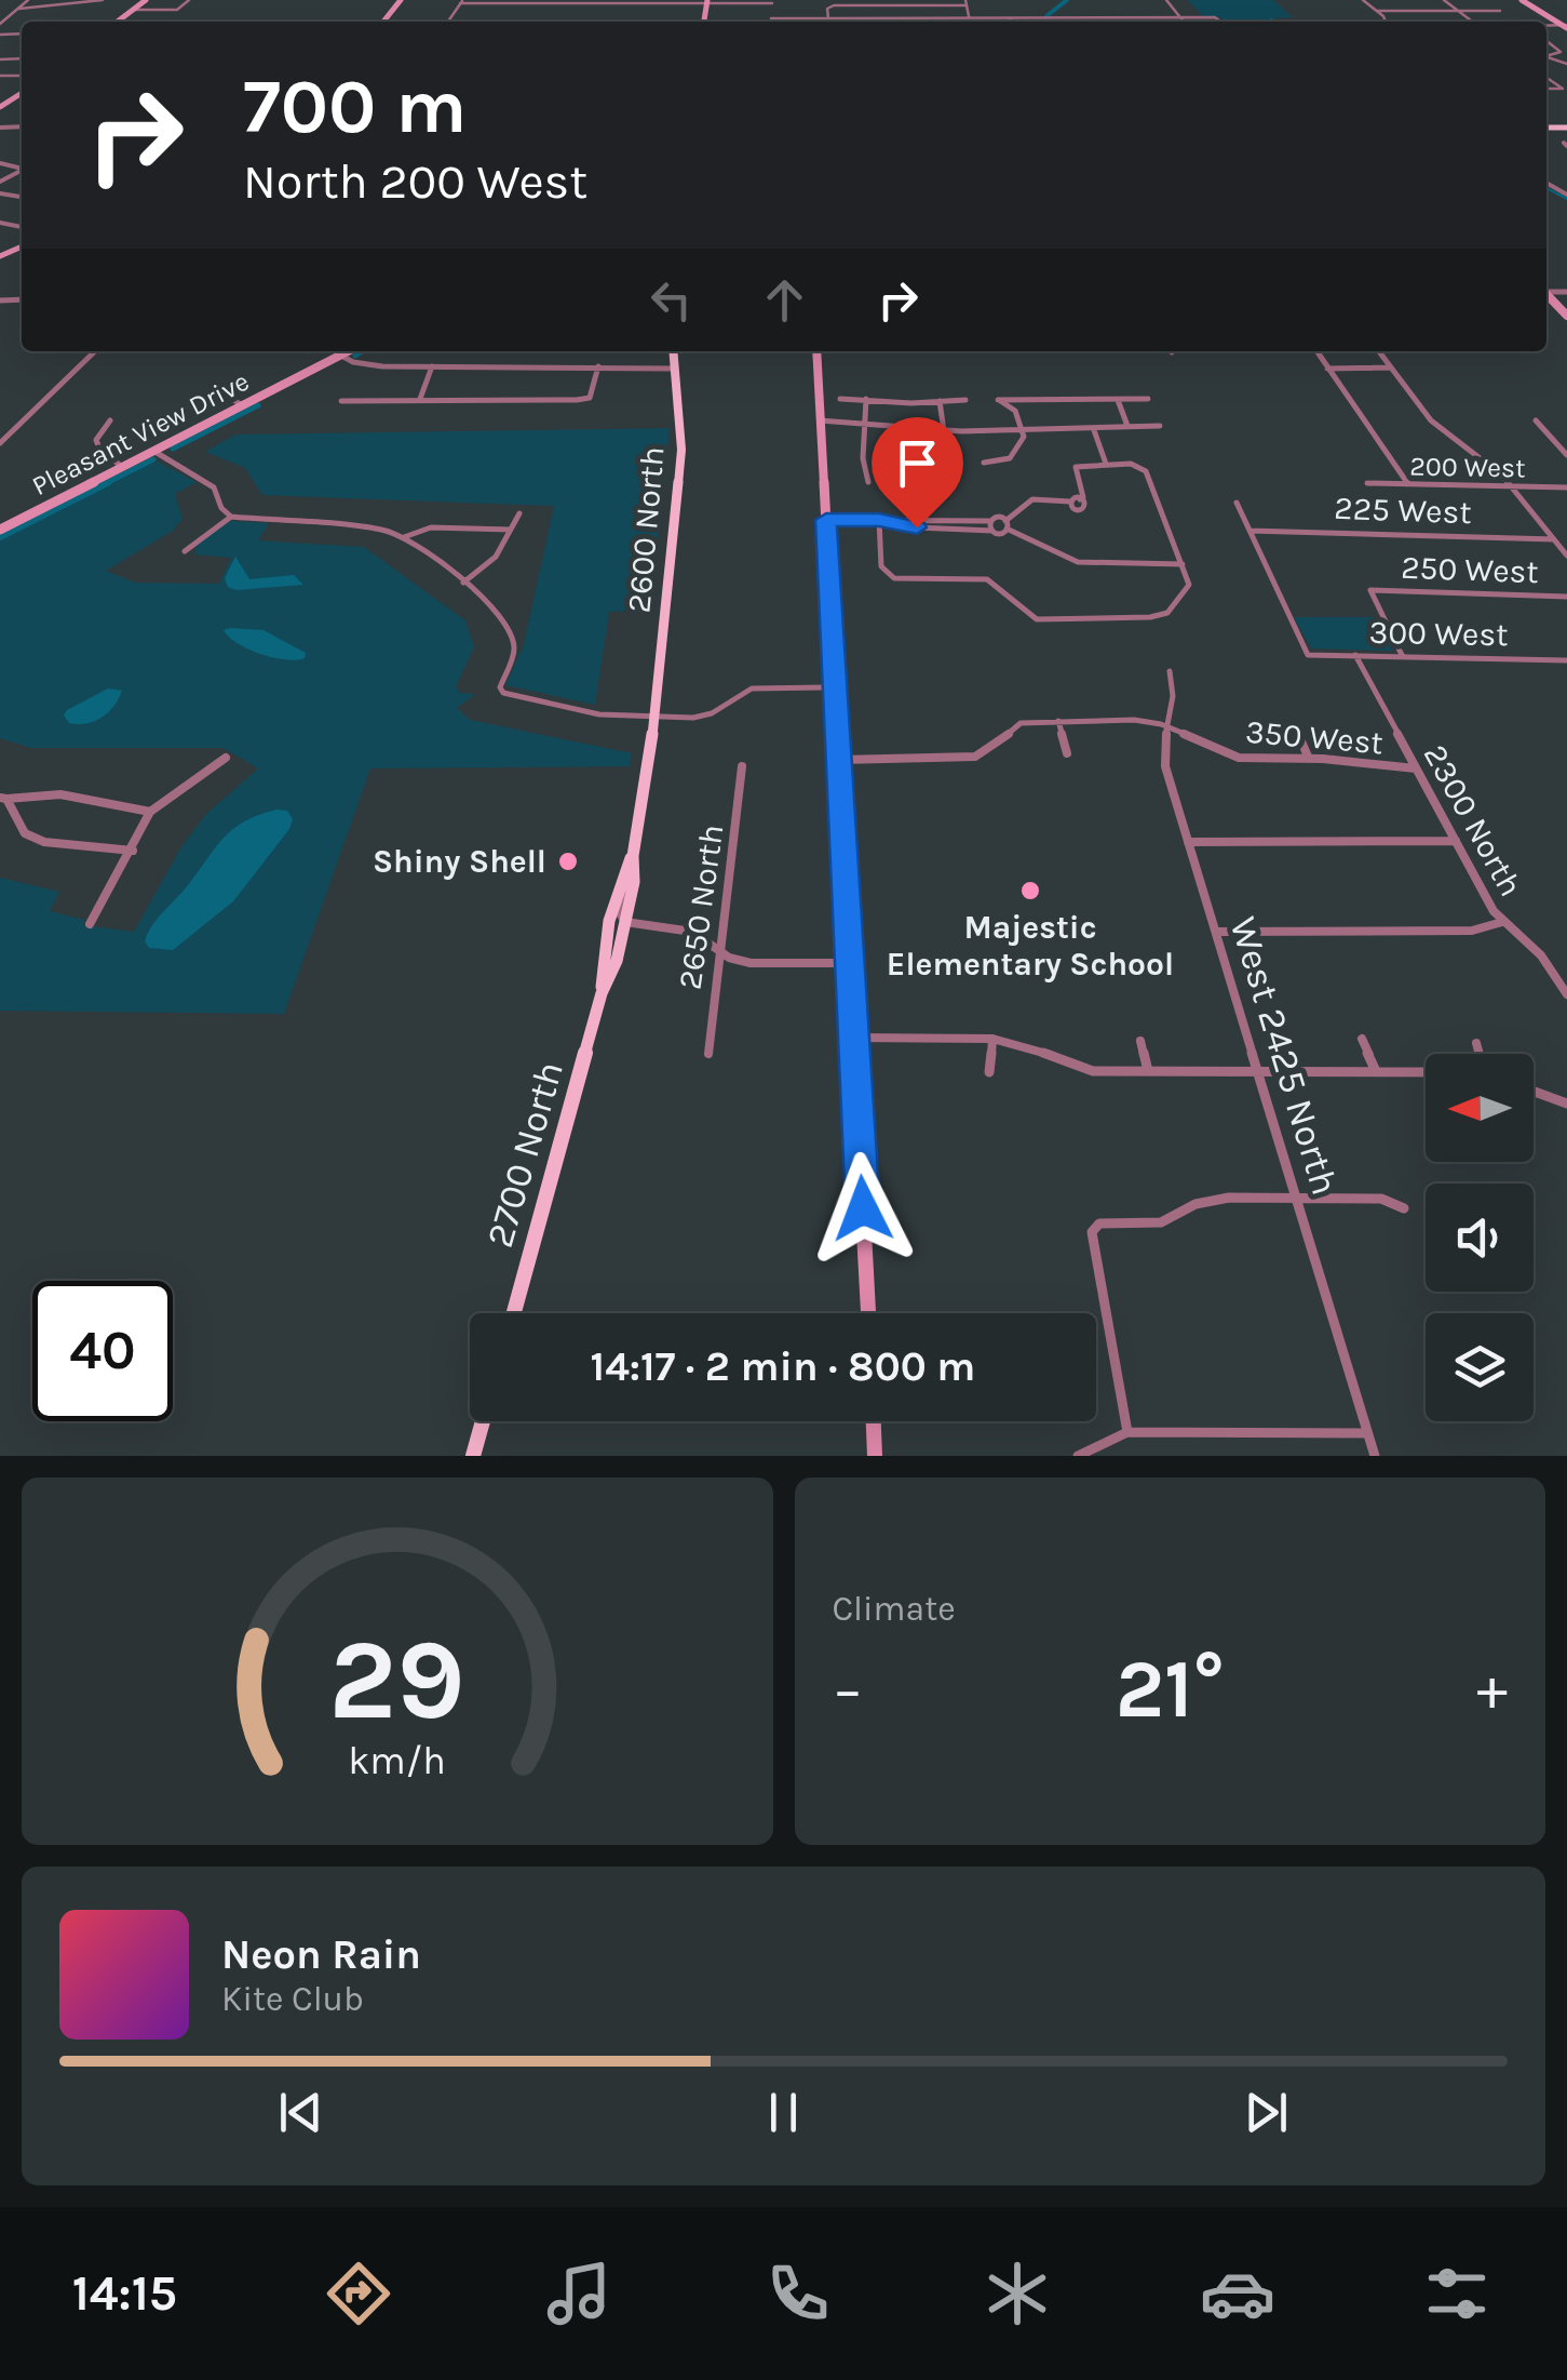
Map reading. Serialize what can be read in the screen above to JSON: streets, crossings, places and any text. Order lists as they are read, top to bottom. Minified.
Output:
{"streets":{"main road":["2600 North","2700 North"],"street":["Pleasant View Drive","200 West","225 West","250 West","300 West","350 West","2300 North","2650 North","West 2425 North"]},"crossings":[["225 West","300 West"],["2600 North","2700 North"],["250 West","300 West"],["300 West","2300 North"],["350 West","2300 North"],["350 West","West 2425 North"]],"places":["Shiny Shell","Majestic Elementary School"],"north":"left","page":{"turn":["700 m","North 200 West"],"limit":"40","trip":"14:17 · 2 min · 800 m","tile":"Climate","heat":["−","21°","+"],"song":["Neon Rain","Kite Club"],"tabs":"14:15","gauge":["29","km/h"]}}
